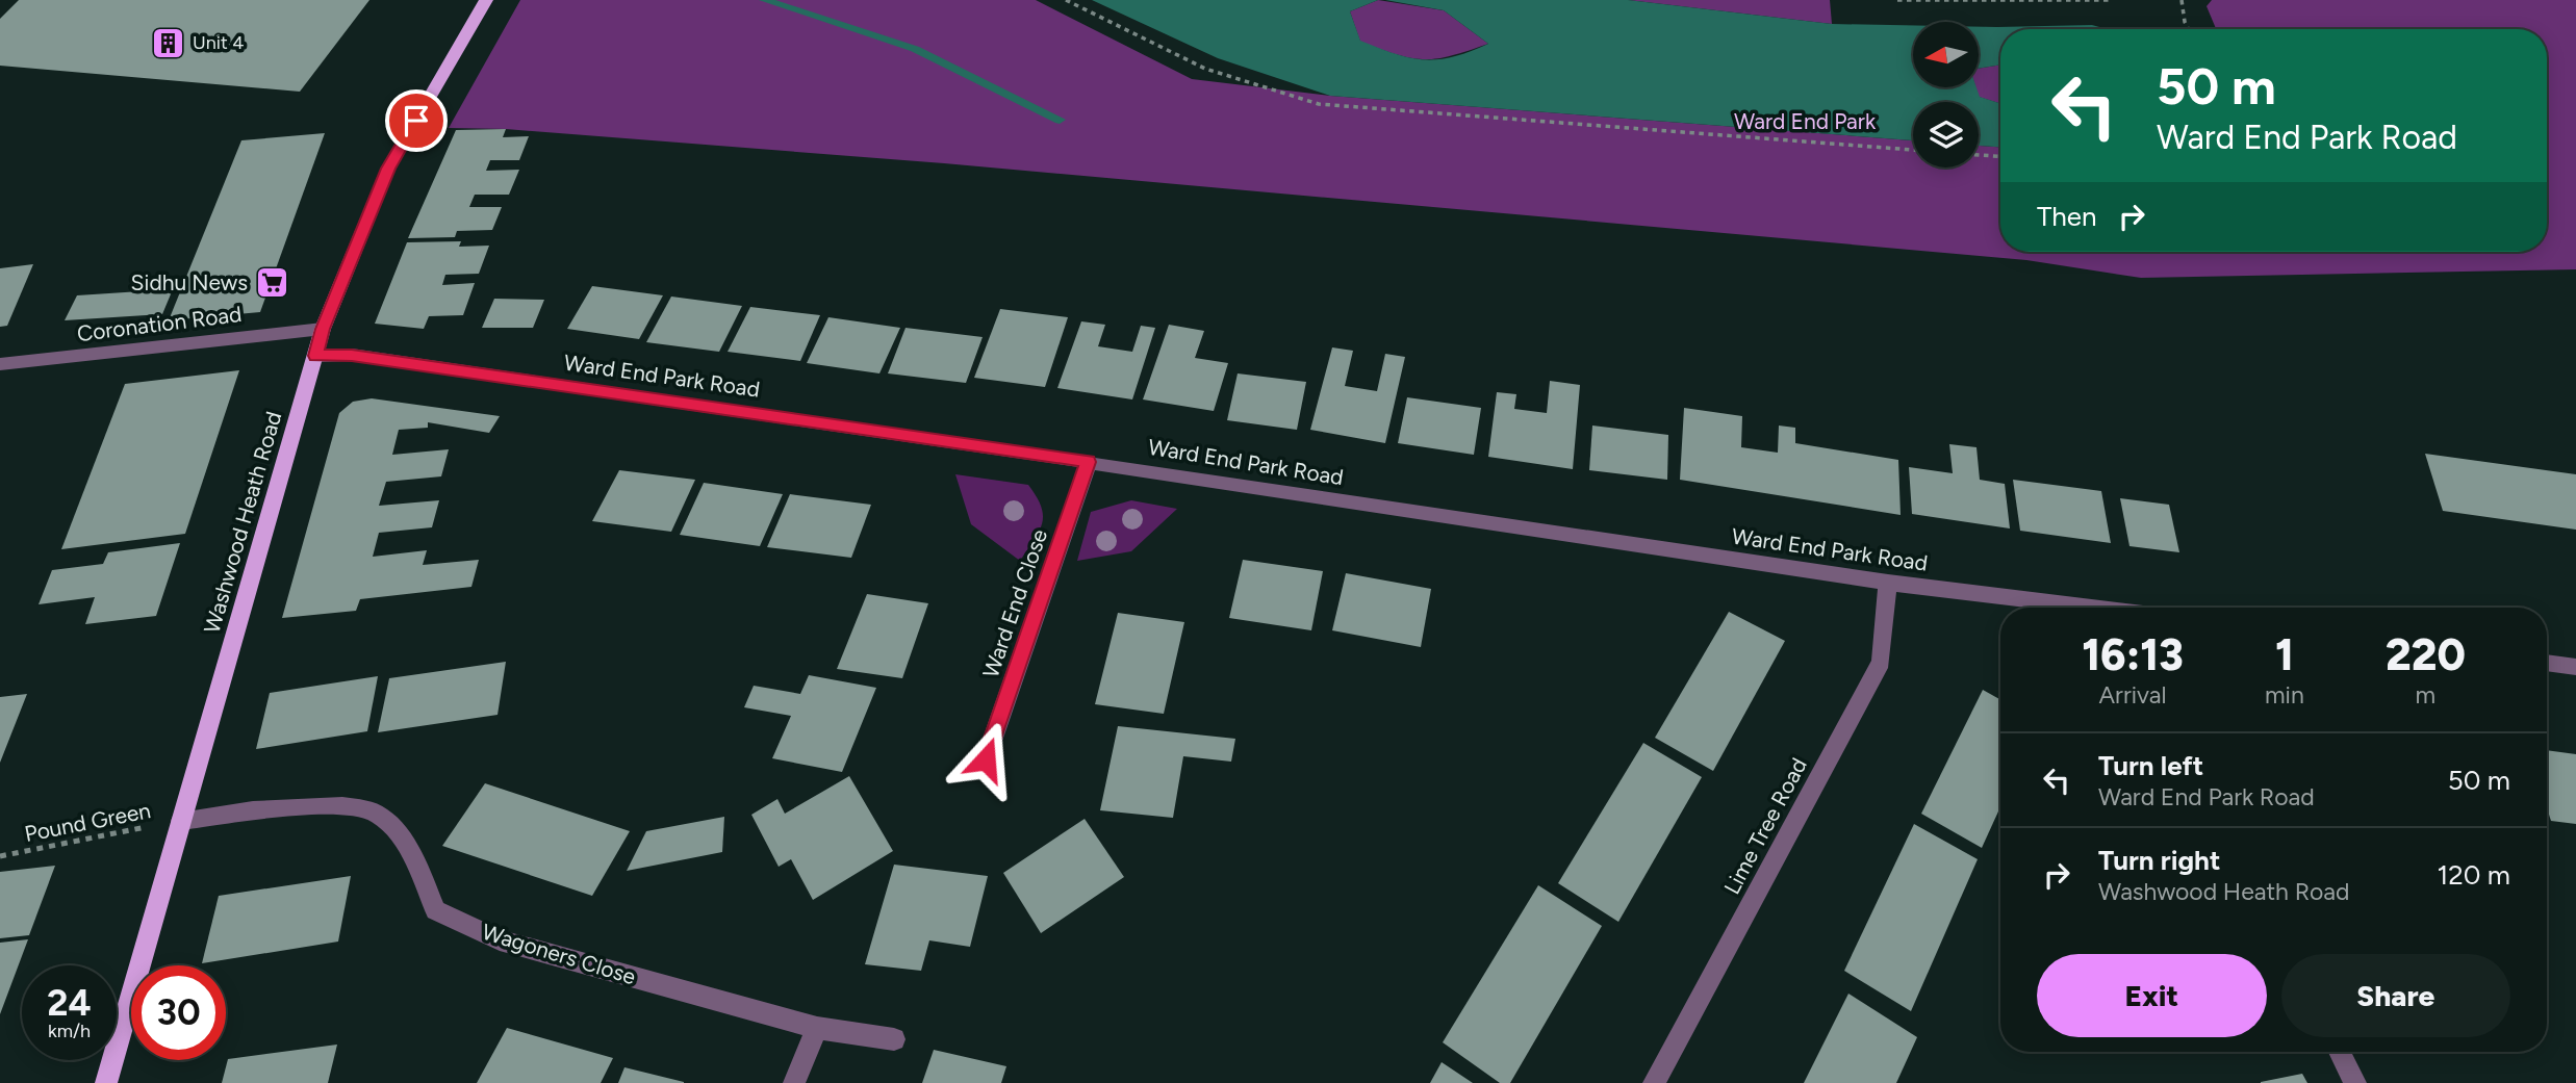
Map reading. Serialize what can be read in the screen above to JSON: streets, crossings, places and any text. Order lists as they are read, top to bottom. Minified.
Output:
{"streets":{"main road":["Washwood Heath Road"],"street":["Coronation Road","Ward End Park Road","Ward End Close","Lime Tree Road","Wagoners Close"],"path":["Pound Green"]},"crossings":[["Coronation Road","Washwood Heath Road"],["Ward End Park Road","Washwood Heath Road"],["Ward End Park Road","Ward End Close"],["Ward End Park Road","Lime Tree Road"],["Washwood Heath Road","Pound Green"],["Washwood Heath Road","Wagoners Close"],["Pound Green","Wagoners Close"]],"parks":["Ward End Park"],"places":{"building":["Unit 4"],"supermarket":["Sidhu News"]},"north":"left","page":{"turn":["50 m","Ward End Park Road"],"then":"Then","eta":["16:13","Arrival","1","min","220","m"],"list":[{"name":"Turn left","note":"Ward End Park Road","value":"50 m"},{"name":"Turn right","note":"Washwood Heath Road","value":"120 m"}],"buttons":["Exit","Share"],"speed":"24 km/h","limit":"30"}}
